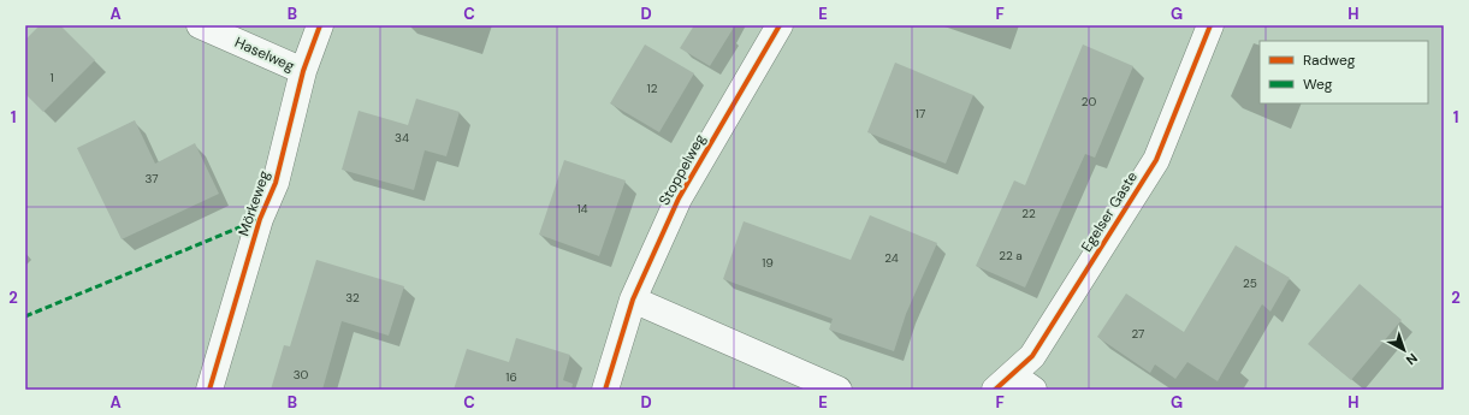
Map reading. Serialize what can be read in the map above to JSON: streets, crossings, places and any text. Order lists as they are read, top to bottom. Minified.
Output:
{"streets":{"street":["Haselweg","Stoppelweg","Mörkeweg","Egelser Gaste"]},"crossings":[["Haselweg","Mörkeweg"]],"house_numbers":["1","12","20","17","34","37","14","22","22 a","24","19","25","32","27","30","16"],"legend":["Radweg","Weg"],"north":"bottom right","grid":{"columns":["A","B","C","D","E","F","G","H"],"rows":["1","2"]}}
